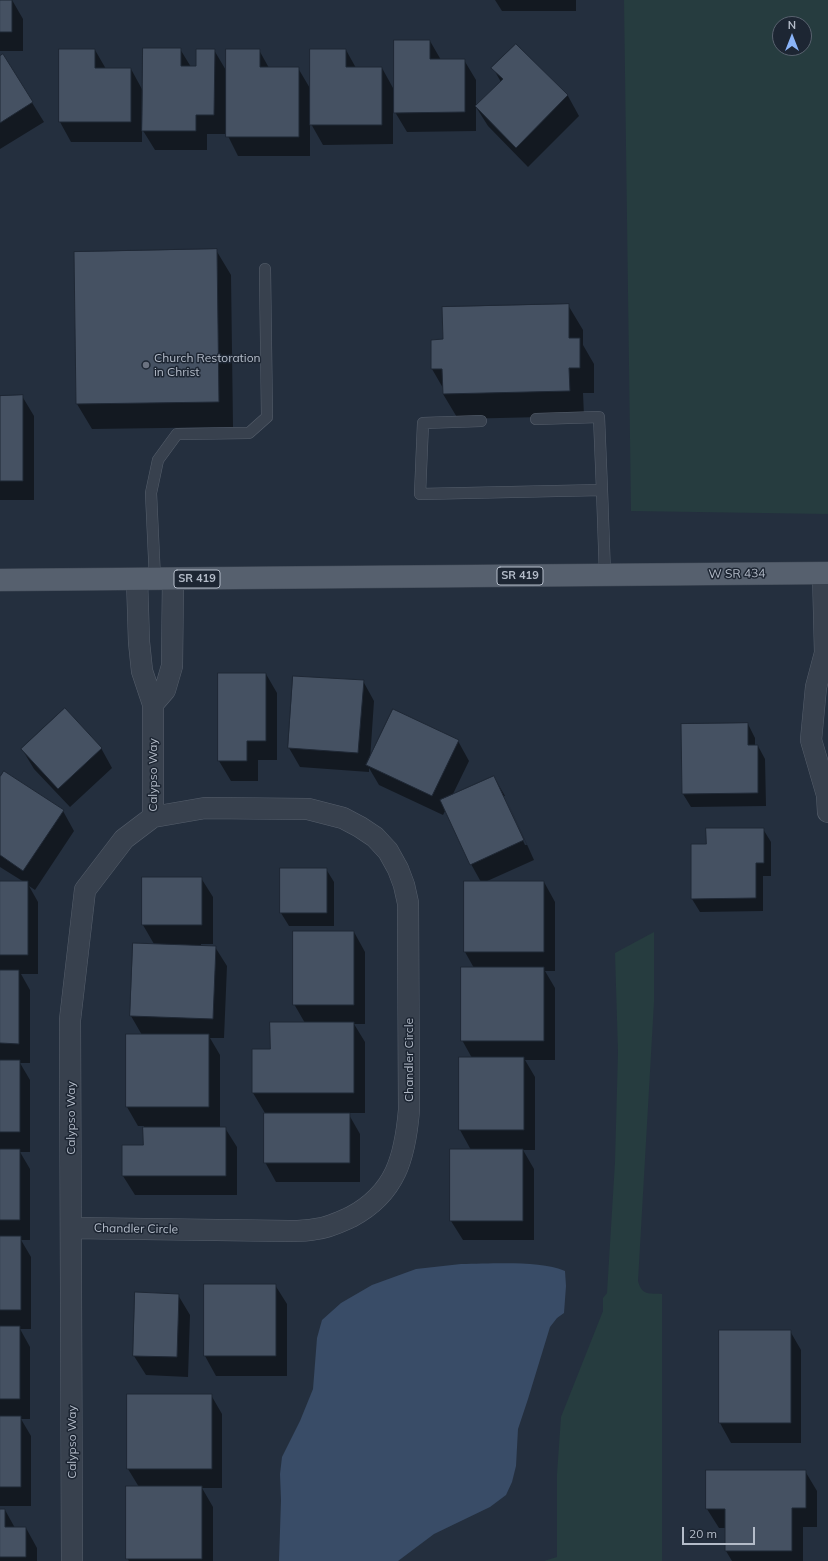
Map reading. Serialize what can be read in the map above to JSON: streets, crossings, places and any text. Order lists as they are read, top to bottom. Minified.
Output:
{"streets":{"main road":["W SR 434","SR 419"],"street":["Calypso Way","Chandler Circle"]},"crossings":[["W SR 434","SR 419"],["SR 419","Calypso Way"],["Calypso Way","Chandler Circle"]],"places":["Church Restoration in Christ"],"scale_bar":"20 m","north":"top"}
